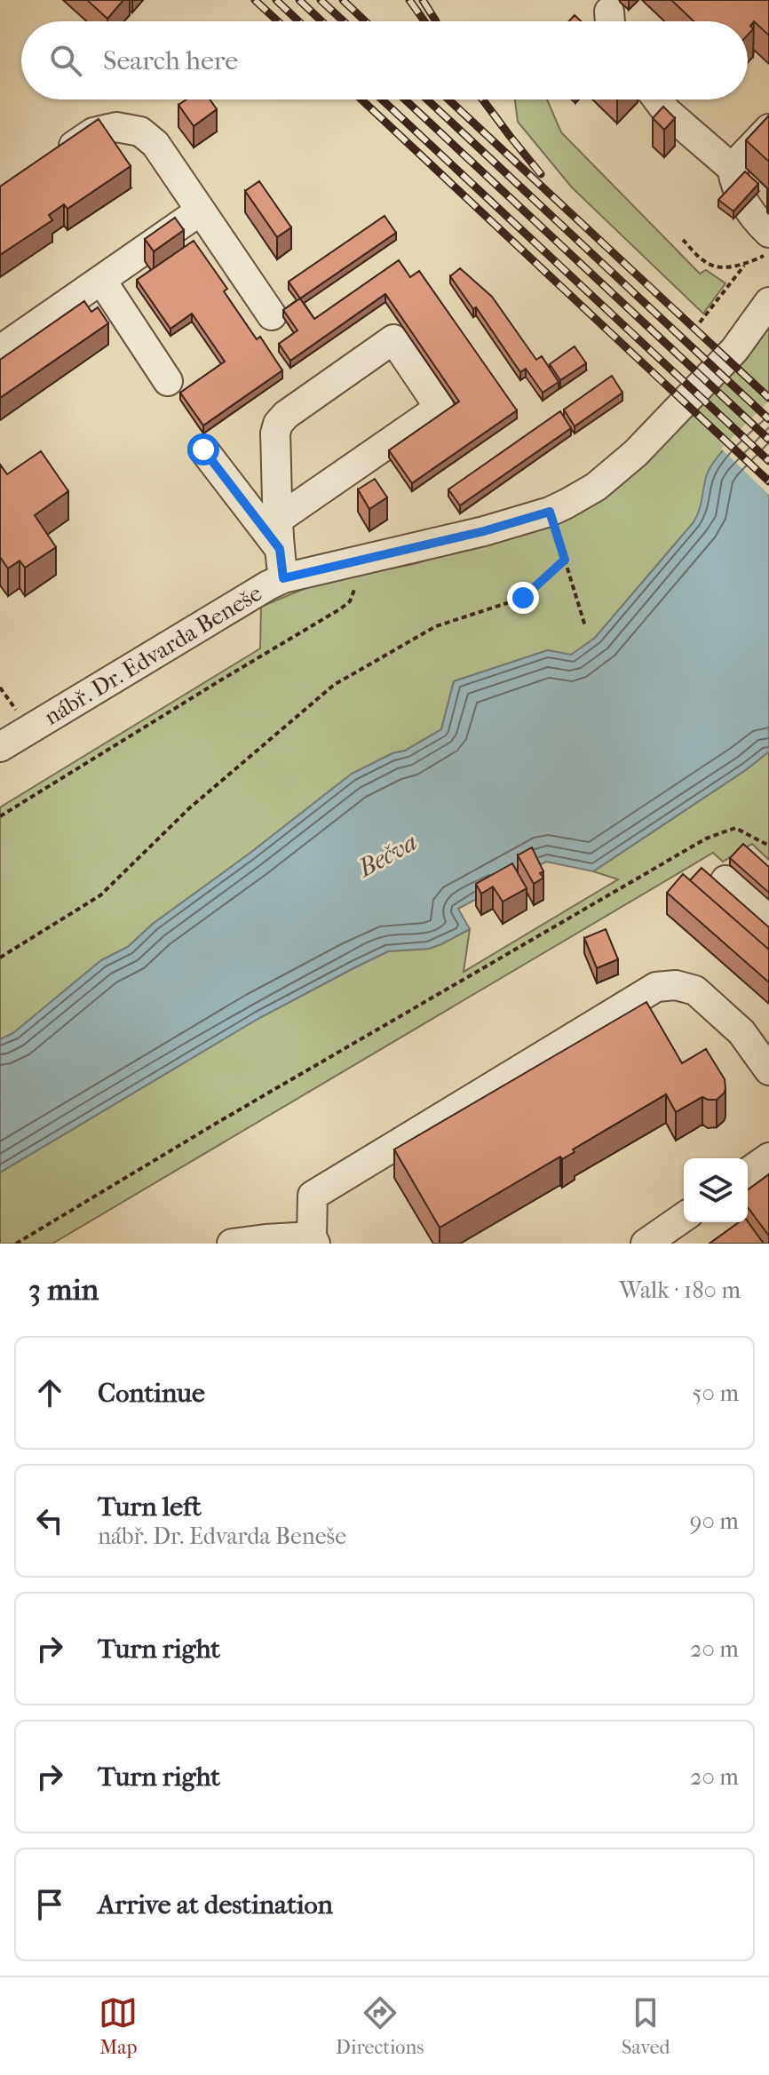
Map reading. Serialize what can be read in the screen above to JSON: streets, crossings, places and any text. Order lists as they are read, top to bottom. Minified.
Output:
{"streets":{"street":["nábř. Dr. Edvarda Beneše"]},"water":["Bečva"],"page":{"search":"Search here","heading":["3 min","Walk · 180 m"],"list":[["Continue","50 m"],["Turn left","nábř. Dr. Edvarda Beneše","90 m"],["Turn right","20 m"],["Turn right","20 m"],"Arrive at destination"],"nav":["Map","Directions","Saved"]}}
